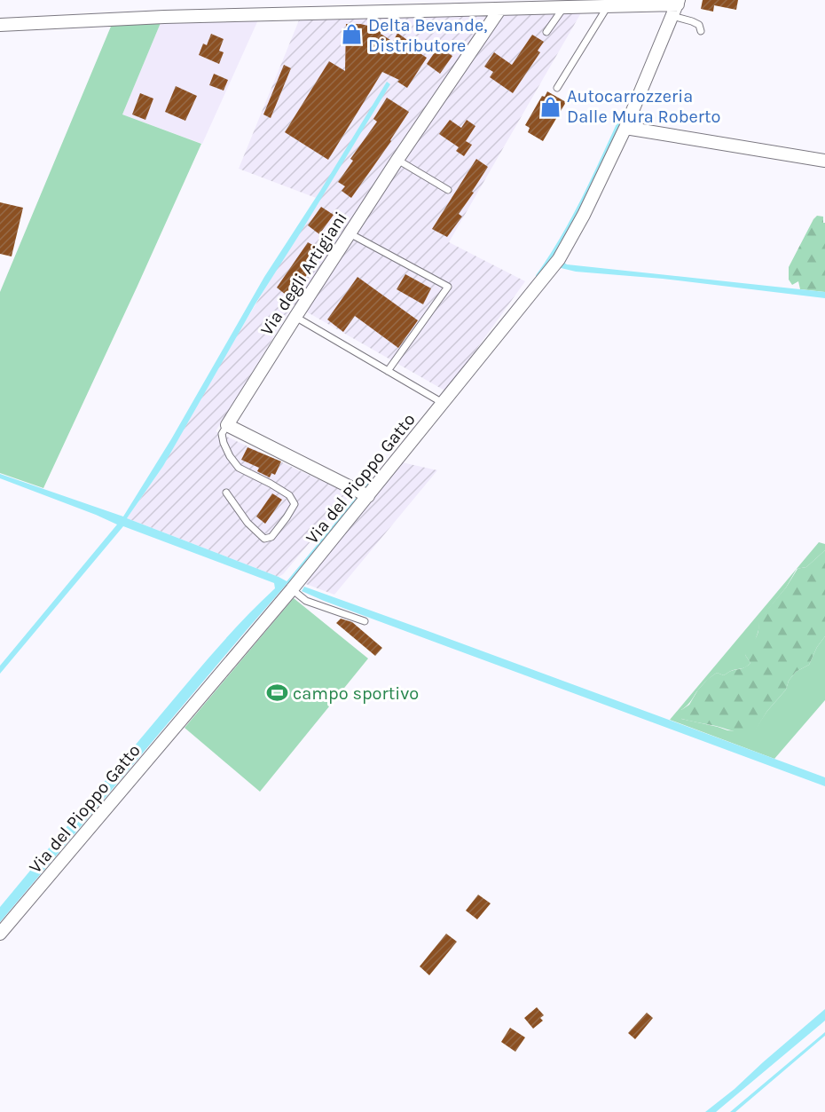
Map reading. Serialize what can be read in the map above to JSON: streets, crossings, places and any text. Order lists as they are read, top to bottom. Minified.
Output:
{"streets":{"street":["Via degli Artigiani","Via del Pioppo Gatto"]},"places":{"shop":["Delta Bevande, Distributore","Autocarrozzeria Dalle Mura Roberto"],"sports":["campo sportivo"]}}
